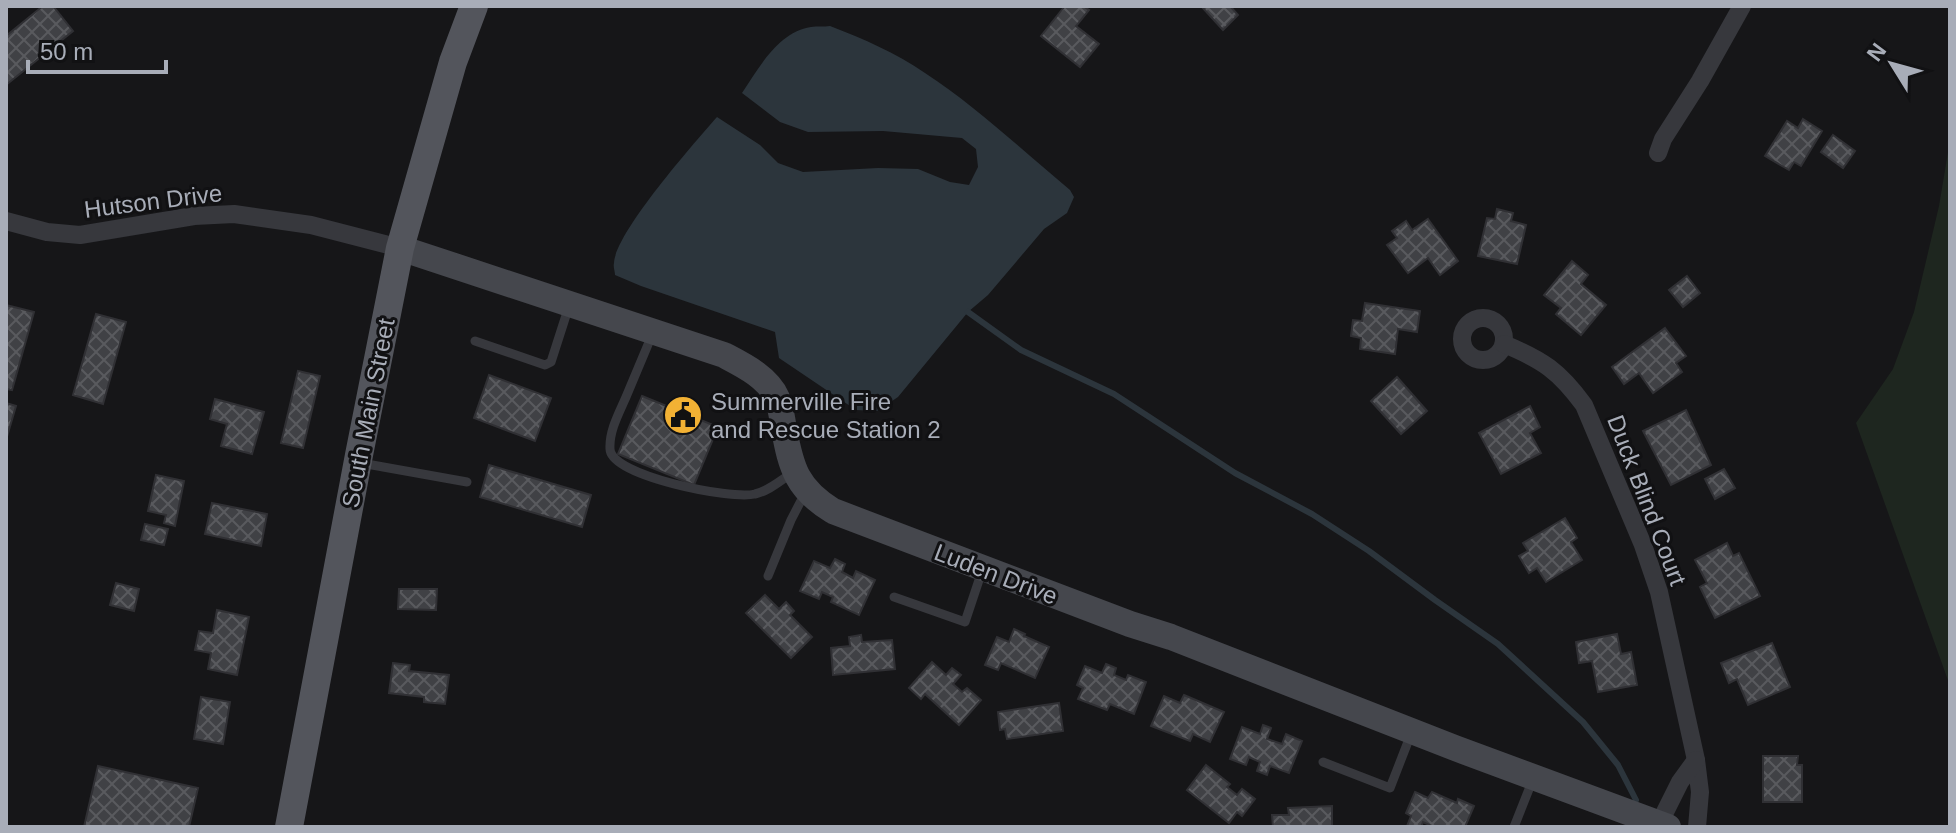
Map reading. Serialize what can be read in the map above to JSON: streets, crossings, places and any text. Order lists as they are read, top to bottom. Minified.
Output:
{"streets":{"main road":["South Main Street"],"street":["Hutson Drive","Duck Blind Court","Luden Drive"]},"crossings":[["Hutson Drive","South Main Street"]],"places":{"public building":["Summerville Fire and Rescue Station 2"]},"scale_bar":"50 m","north":"top left"}
